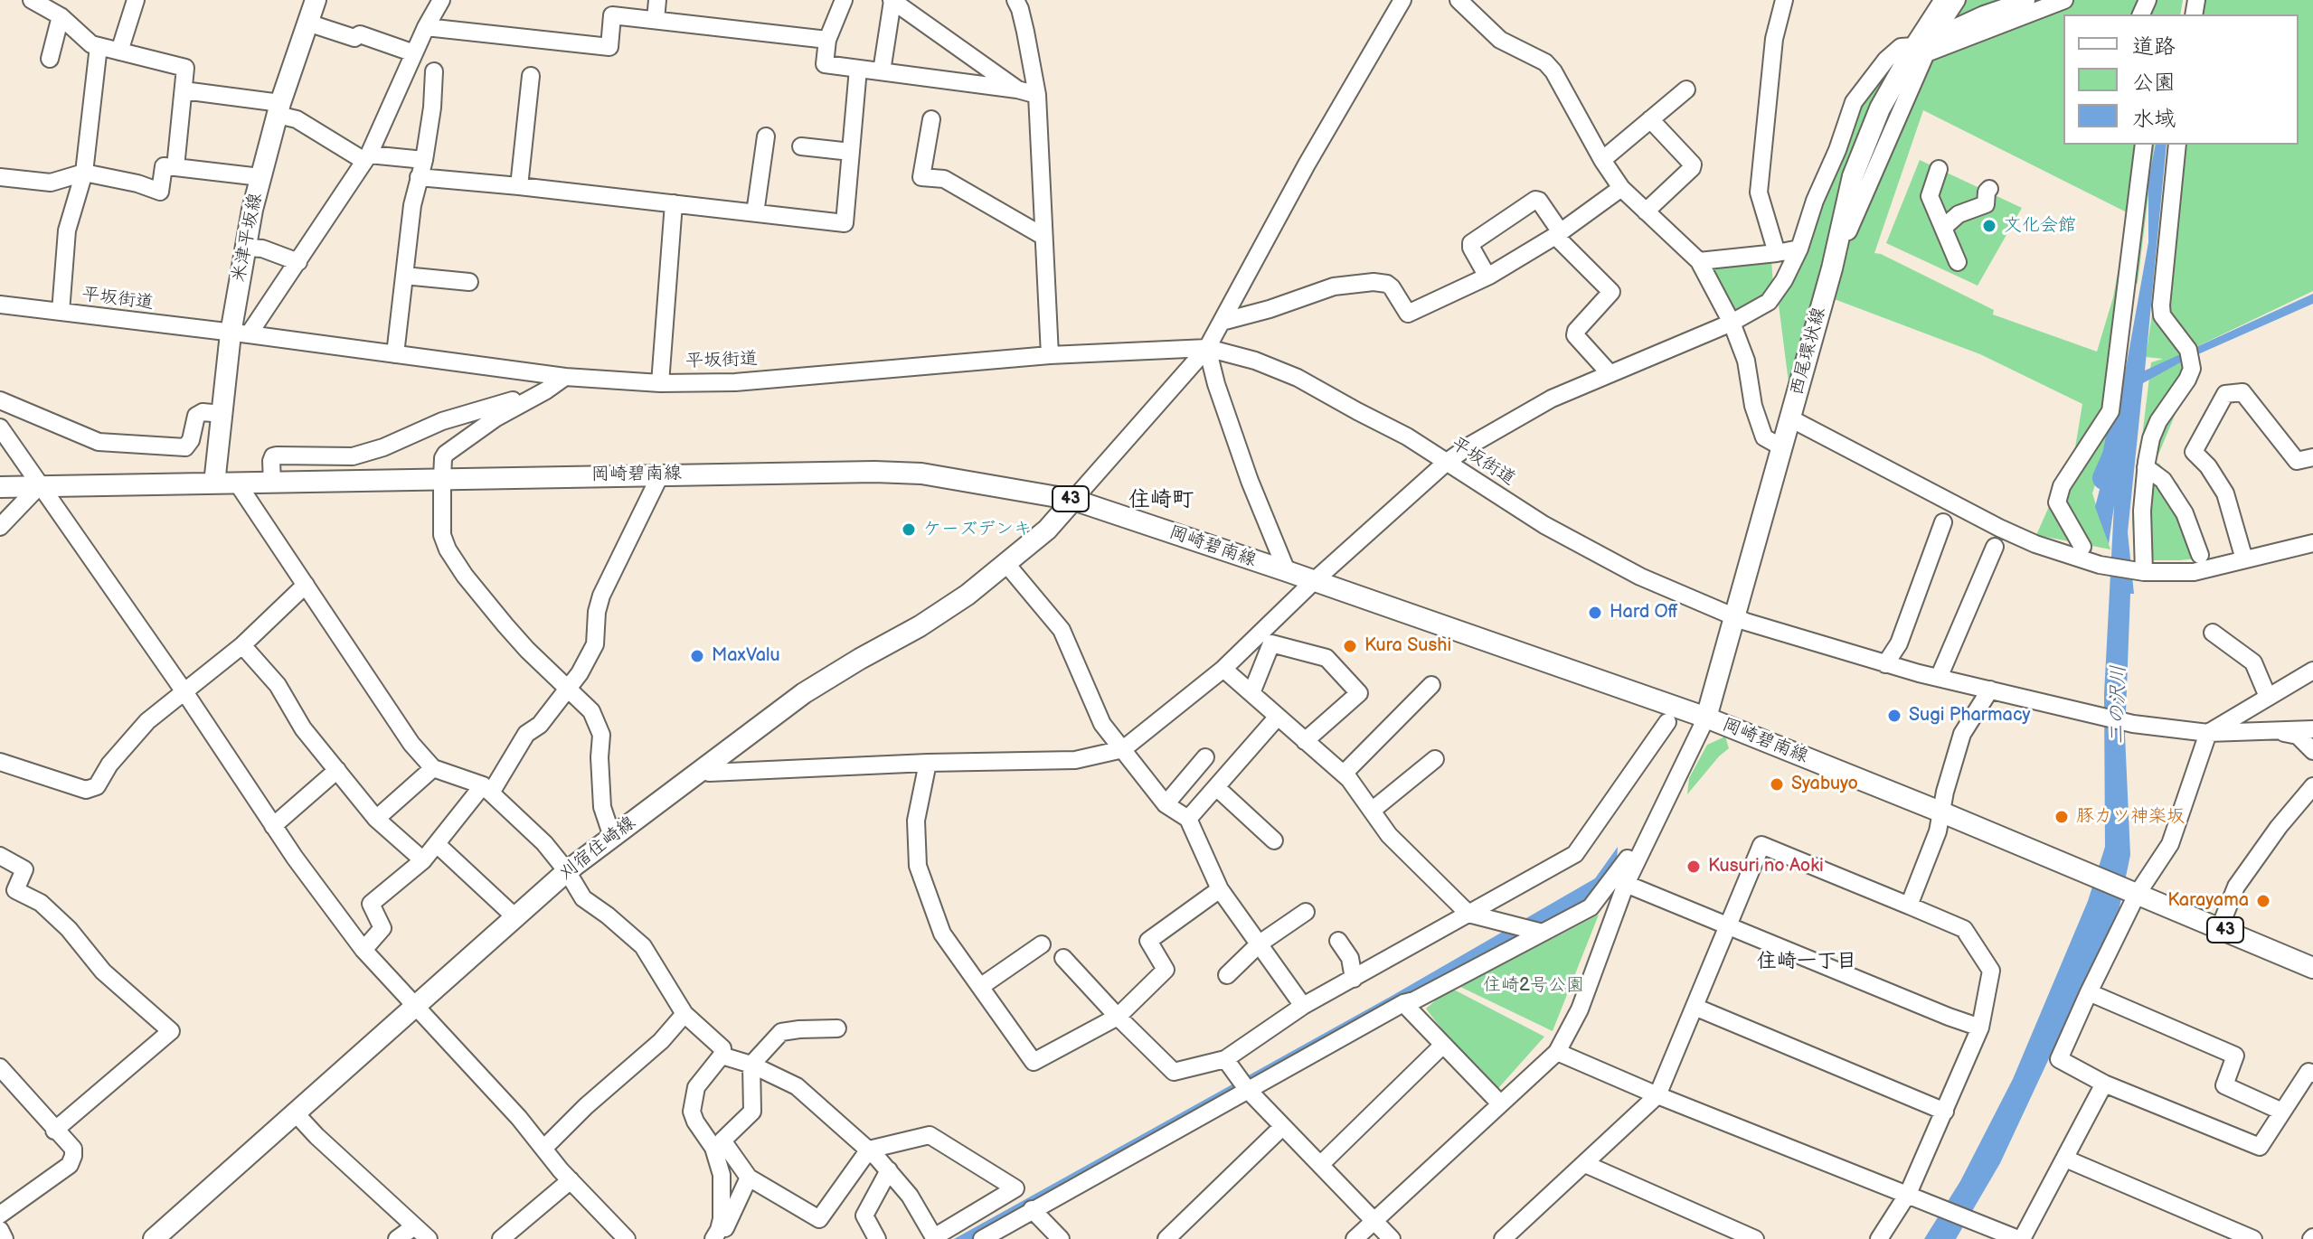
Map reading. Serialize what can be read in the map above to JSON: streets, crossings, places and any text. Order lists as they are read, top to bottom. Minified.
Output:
{"streets":{"main road":["米津平坂線","西尾環状線","岡崎碧南線","43","刈宿住崎線"],"street":["平坂街道"]},"crossings":[["米津平坂線","平坂街道"],["米津平坂線","岡崎碧南線"],["平坂街道","西尾環状線"],["西尾環状線","岡崎碧南線"],["岡崎碧南線","刈宿住崎線"]],"districts":["住崎町","住崎一丁目"],"water":["二の沢川"],"parks":["住崎2号公園"],"places":["文化会館","ケーズデンキ","Hard Off","Kura Sushi","MaxValu","Sugi Pharmacy","Syabuyo","豚カツ神楽坂","Kusuri no Aoki","Karayama"],"legend":["道路","公園","水域"]}
